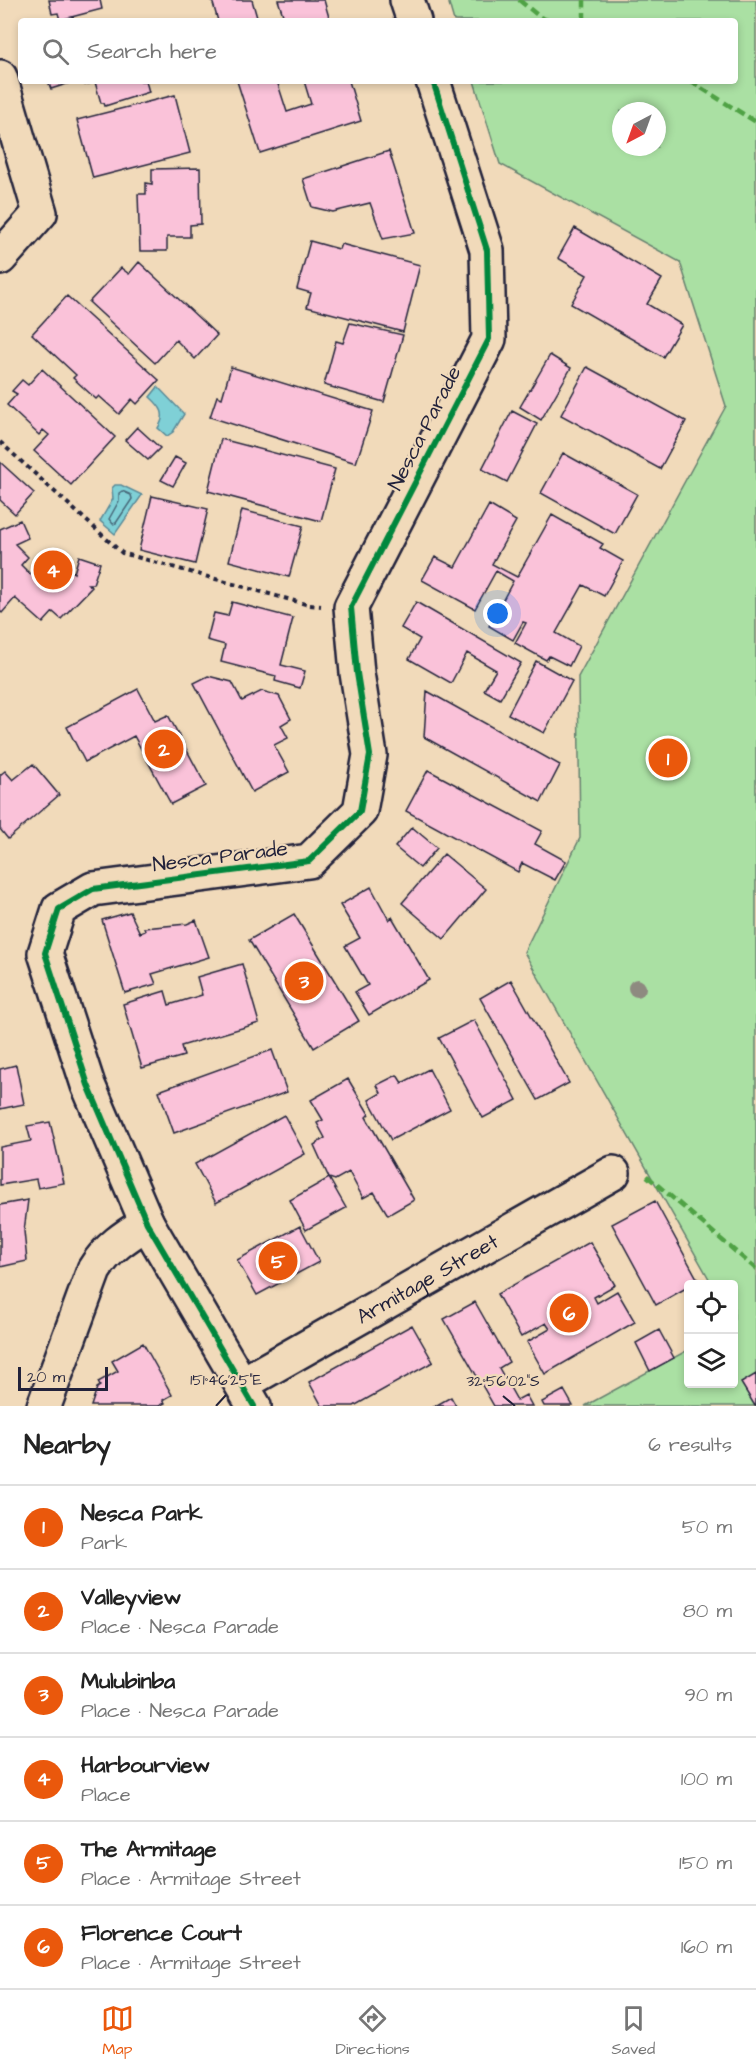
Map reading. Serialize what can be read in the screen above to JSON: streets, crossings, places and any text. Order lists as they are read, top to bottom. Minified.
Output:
{"streets":{"street":["Nesca Parade","Armitage Street"]},"crossings":[["Nesca Parade","Armitage Street"]],"scale_bar":"20 m","north":"bottom left","page":{"search":"Search here","pins":["4","2","1","3","5","6"],"scale":"20 m","heading":["Nearby","6 results"],"list":[{"mark":"1","name":"Nesca Park","note":"Park","value":"50 m"},{"mark":"2","name":"Valleyview","note":"Place · Nesca Parade","value":"80 m"},{"mark":"3","name":"Mulubinba","note":"Place · Nesca Parade","value":"90 m"},{"mark":"4","name":"Harbourview","note":"Place","value":"100 m"},{"mark":"5","name":"The Armitage","note":"Place · Armitage Street","value":"150 m"},{"mark":"6","name":"Florence Court","note":"Place · Armitage Street","value":"160 m"}],"nav":["Map","Directions","Saved"]},"coordinates":["151°46'25\"E","32°56'02\"S"]}
